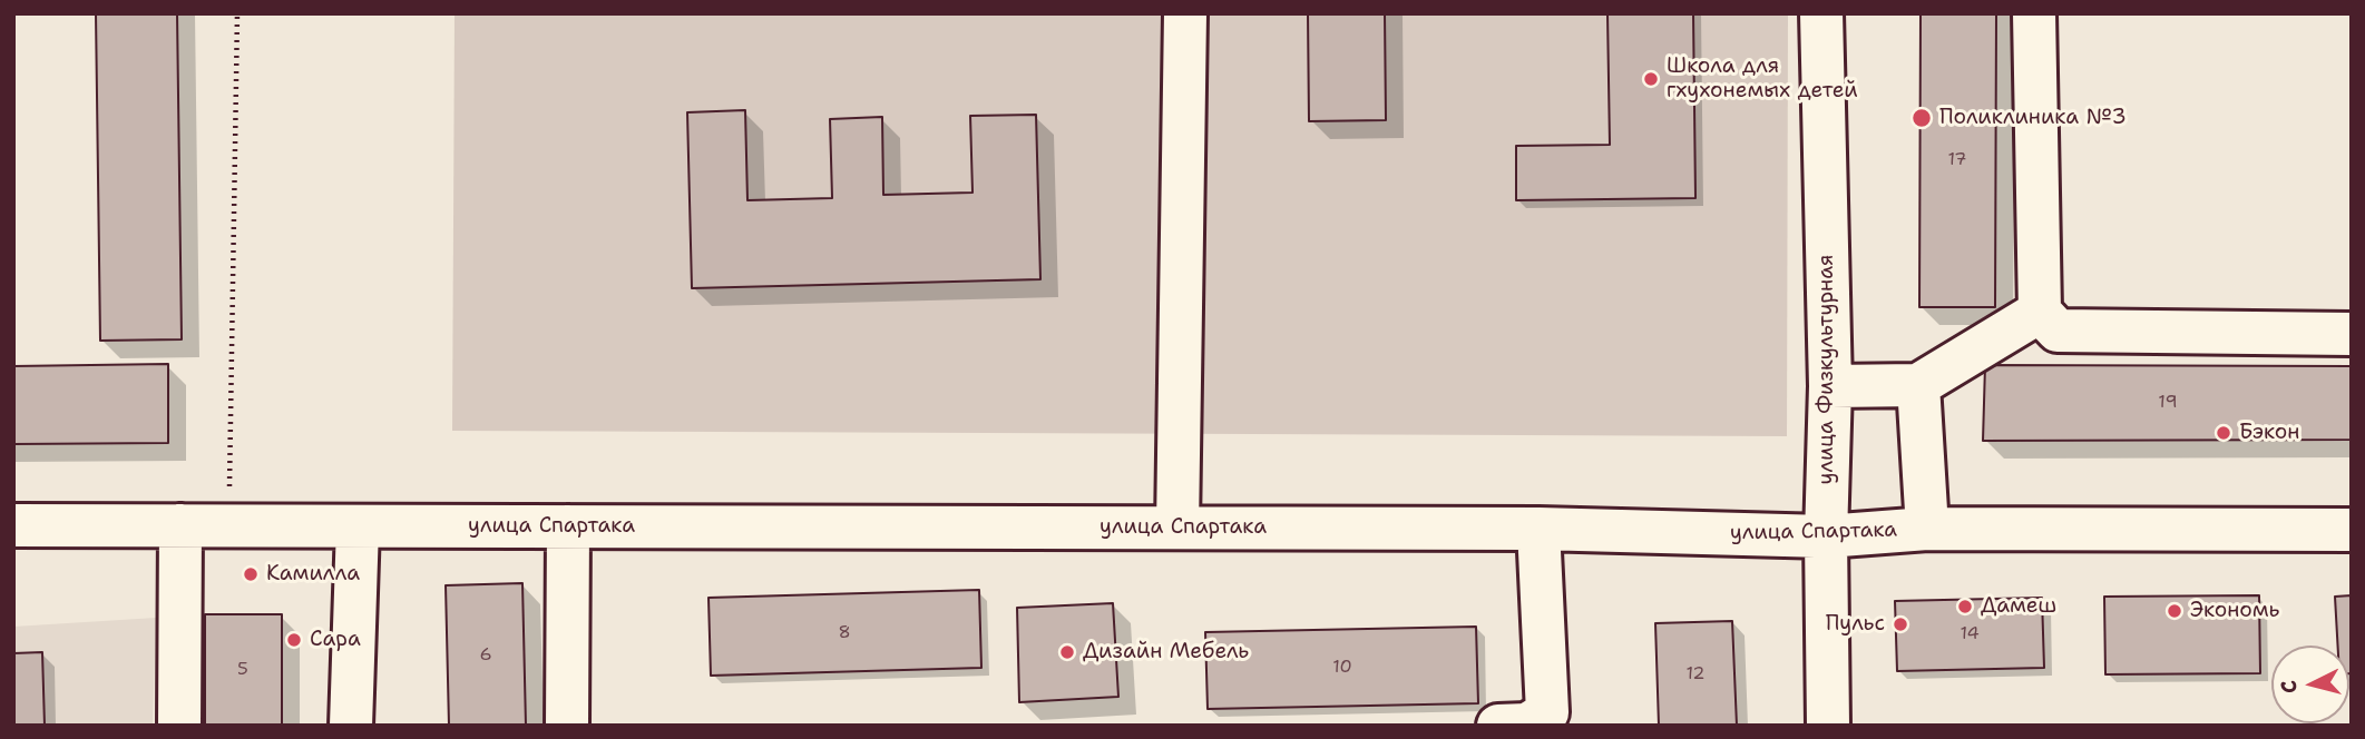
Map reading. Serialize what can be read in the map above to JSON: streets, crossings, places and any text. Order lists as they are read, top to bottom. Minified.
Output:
{"streets":{"street":["улица Физкультурная","улица Спартака"]},"crossings":[["улица Физкультурная","улица Спартака"]],"places":["Школа для гхухонемых детей","Поликлиника №3","Бэкон","Камилла","Дамеш","Экономь","Пульс","Сара","Дизайн Мебель"],"house_numbers":["17","19","8","14","6","10","5","12"],"north":"left"}
